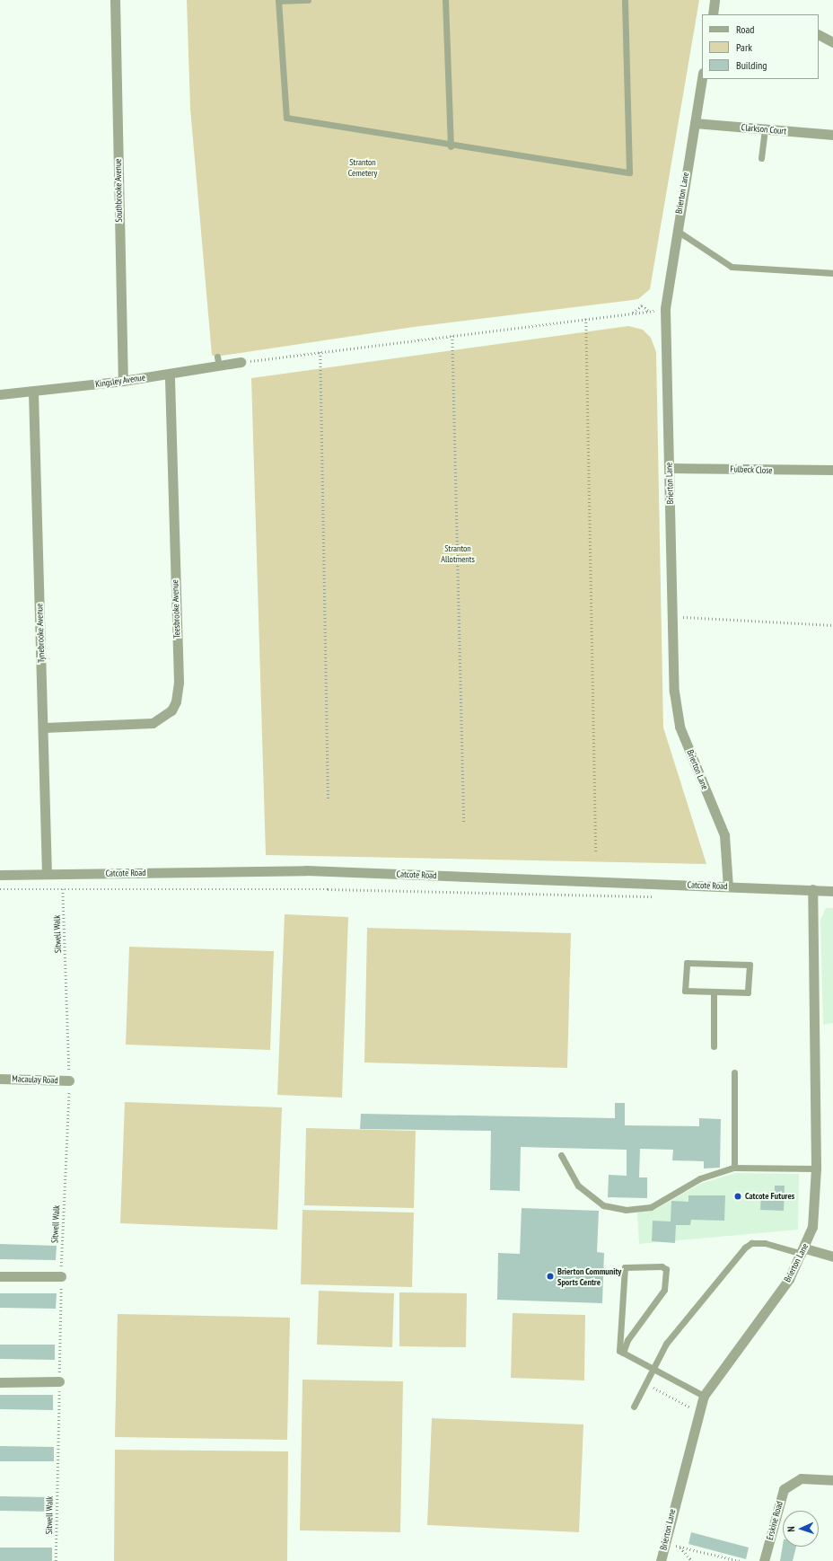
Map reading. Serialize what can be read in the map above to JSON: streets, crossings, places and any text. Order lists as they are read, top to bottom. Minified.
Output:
{"streets":{"street":["Clarkson Court","Southbrooke Avenue","Brierton Lane","Kingsley Avenue","Fulbeck Close","Teesbrooke Avenue","Tynebrooke Avenue","Catcote Road","Macaulay Road","Erskine Road"],"path":["Sitwell Walk"]},"crossings":[["Clarkson Court","Brierton Lane"],["Southbrooke Avenue","Kingsley Avenue"],["Brierton Lane","Fulbeck Close"],["Brierton Lane","Catcote Road"],["Kingsley Avenue","Teesbrooke Avenue"],["Kingsley Avenue","Tynebrooke Avenue"],["Teesbrooke Avenue","Tynebrooke Avenue"],["Tynebrooke Avenue","Catcote Road"],["Sitwell Walk","Macaulay Road"]],"parks":["Stranton Cemetery","Stranton Allotments"],"places":["Catcote Futures","Brierton Community Sports Centre"],"legend":["Road","Park","Building"],"north":"left"}
